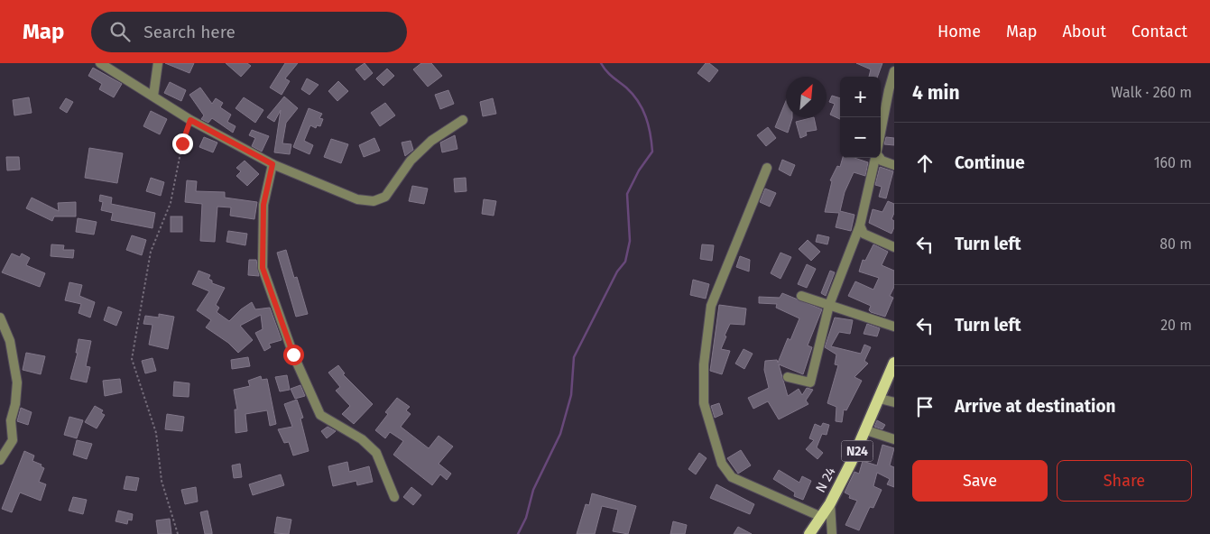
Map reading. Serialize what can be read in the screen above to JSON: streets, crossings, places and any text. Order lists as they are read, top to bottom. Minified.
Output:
{"streets":{"main road":["N24","N 24"]},"north":"top right","page":{"header":"Map","search":"Search here","nav":["Home","Map","About","Contact"],"heading":["4 min","Walk · 260 m"],"map_buttons":["+","−"],"list":[["Continue","160 m"],["Turn left","80 m"],["Turn left","20 m"],"Arrive at destination"],"buttons":["Save","Share"]}}
